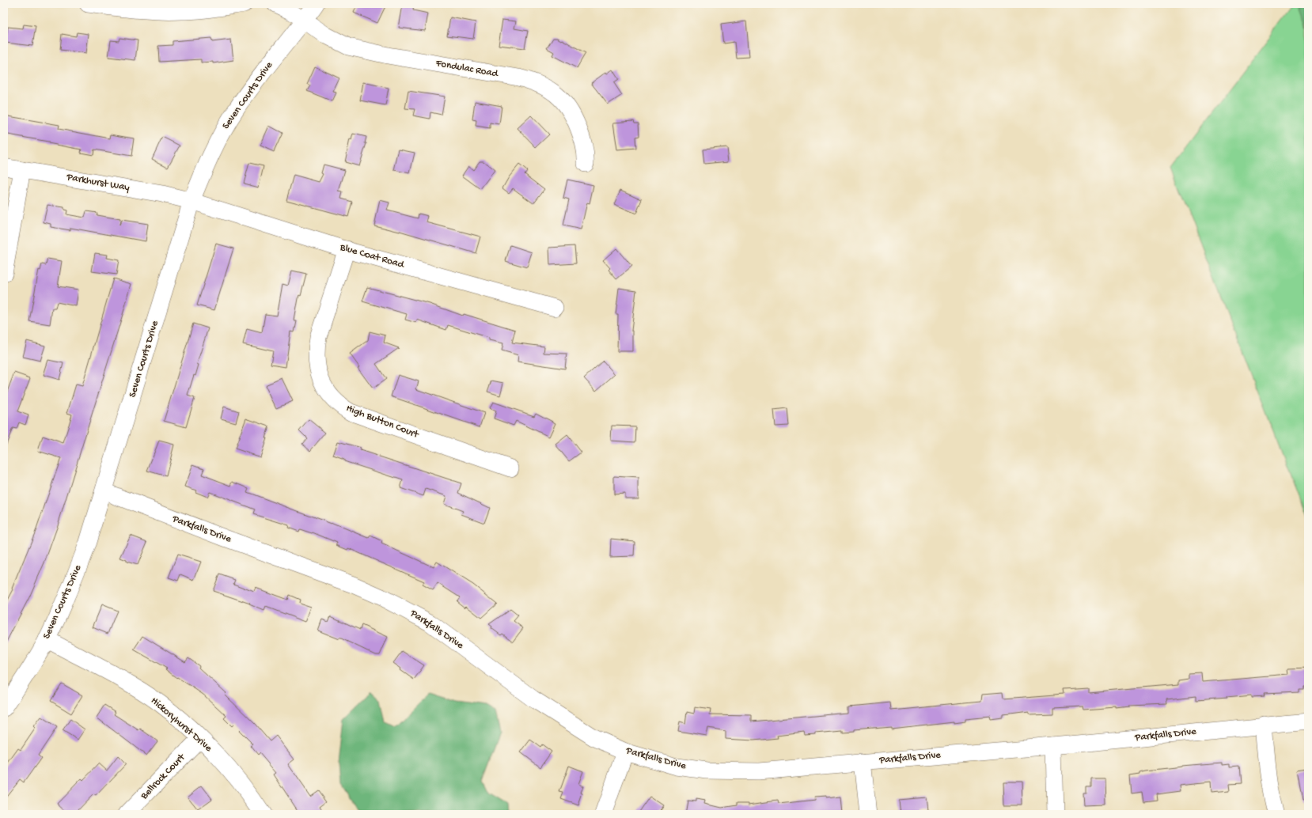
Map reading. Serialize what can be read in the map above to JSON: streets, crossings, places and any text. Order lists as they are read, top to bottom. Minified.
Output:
{"streets":{"street":["Fondulac Road","Seven Courts Drive","Parkhurst Way","Blue Coat Road","High Button Court","Parkfalls Drive","Hickoryhurst Drive","Bellrock Court"]},"crossings":[["Fondulac Road","Seven Courts Drive"],["Seven Courts Drive","Parkhurst Way"],["Seven Courts Drive","Blue Coat Road"],["Seven Courts Drive","Parkfalls Drive"],["Seven Courts Drive","Hickoryhurst Drive"],["Parkhurst Way","Blue Coat Road"],["Blue Coat Road","High Button Court"],["Hickoryhurst Drive","Bellrock Court"]]}
